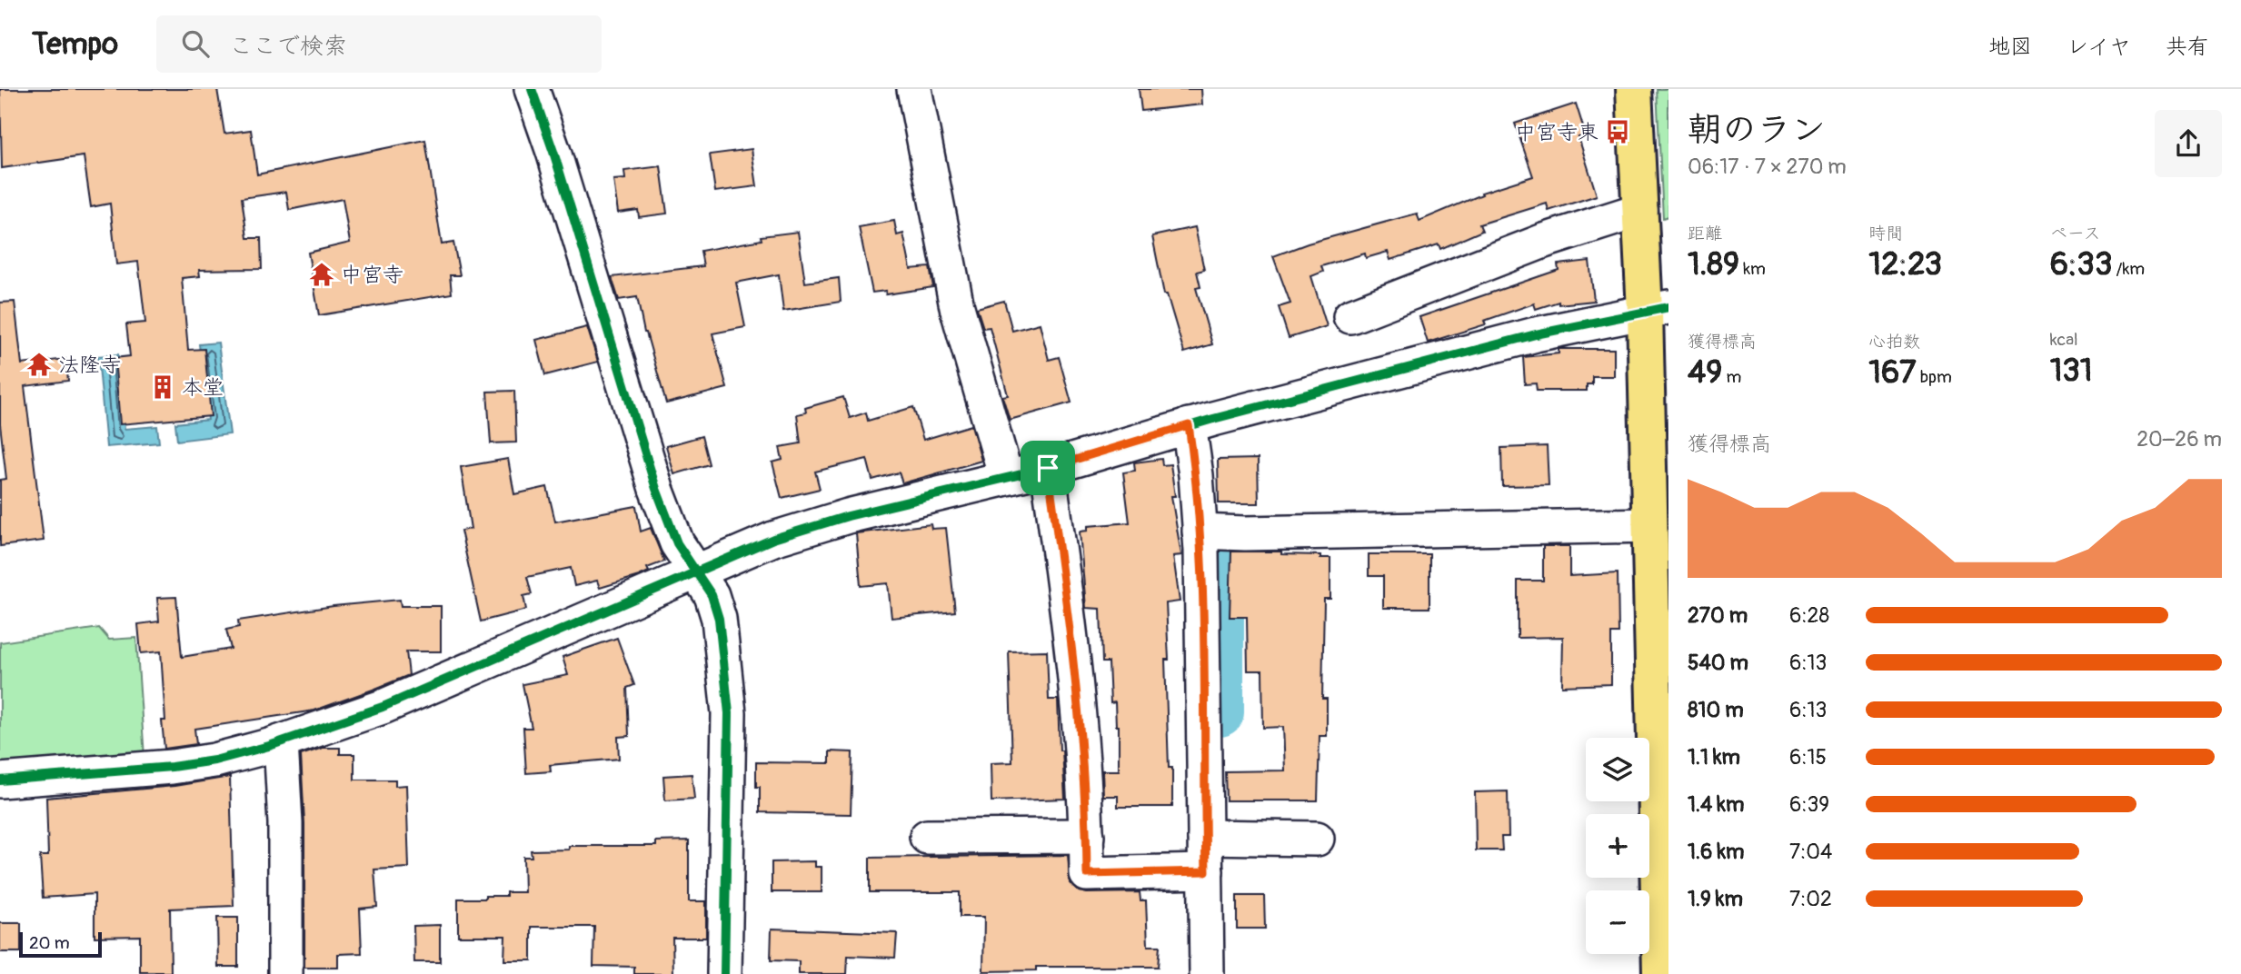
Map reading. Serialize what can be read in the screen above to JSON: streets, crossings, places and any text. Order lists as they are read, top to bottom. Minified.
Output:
{"places":{"bus stop":["中宮寺東"],"temple":["中宮寺","法隆寺"],"building":["本堂"]},"scale_bar":"20 m","page":{"header":"Tempo","search":"ここで検索","nav":["地図","レイヤ","共有"],"heading":["朝のラン","06:17 · 7 × 270 m"],"stats":[["距離","1.89 km"],["時間","12:23"],["ペース","6:33 /km"],["獲得標高","49 m"],["心拍数","167 bpm"],["kcal","131"]],"chart":["獲得標高","20–26 m"],"list":[{"name":"270 m","note":"6:28"},{"name":"540 m","note":"6:13"},{"name":"810 m","note":"6:13"},{"name":"1.1 km","note":"6:15"},{"name":"1.4 km","note":"6:39"},{"name":"1.6 km","note":"7:04"},{"name":"1.9 km","note":"7:02"}],"map_buttons":["+","−"],"scale":"20 m"}}
